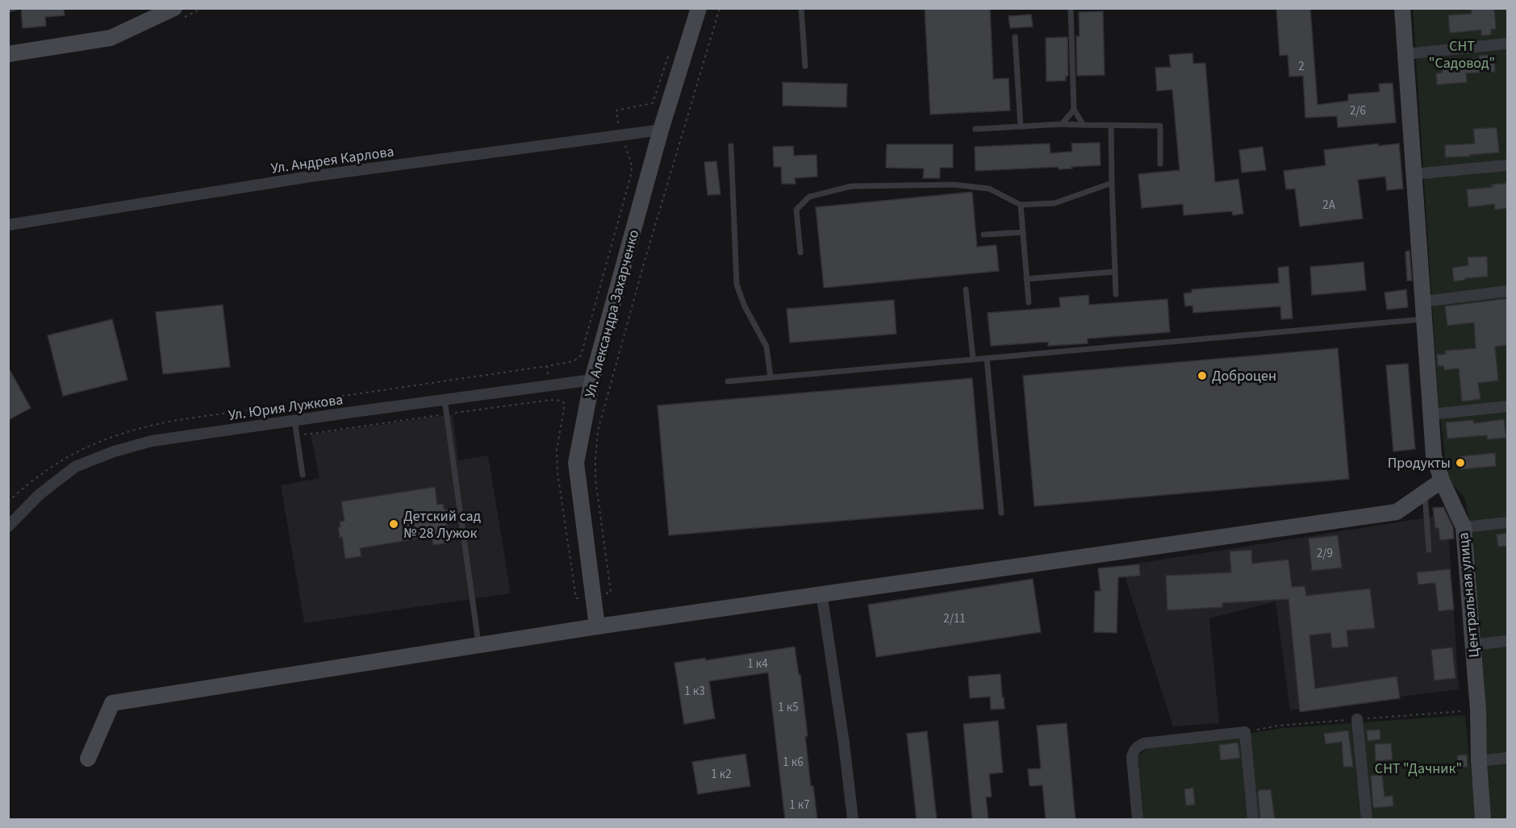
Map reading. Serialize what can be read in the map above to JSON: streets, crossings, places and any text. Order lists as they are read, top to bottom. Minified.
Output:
{"streets":{"street":["Ул. Андрея Карлова","Ул. Александра Захарченко","Ул. Юрия Лужкова","Центральная улица"]},"crossings":[["Ул. Андрея Карлова","Ул. Александра Захарченко"],["Ул. Александра Захарченко","Ул. Юрия Лужкова"]],"parks":["СНТ \"Садовод\"","СНТ \"Дачник\""],"places":["Доброцен","Продукты","Детский сад № 28 Лужок"],"house_numbers":["2","2/6","2А","2/9","2/11","1 к4","1 к3","1 к5","1 к6","1 к2","1 к7"]}
